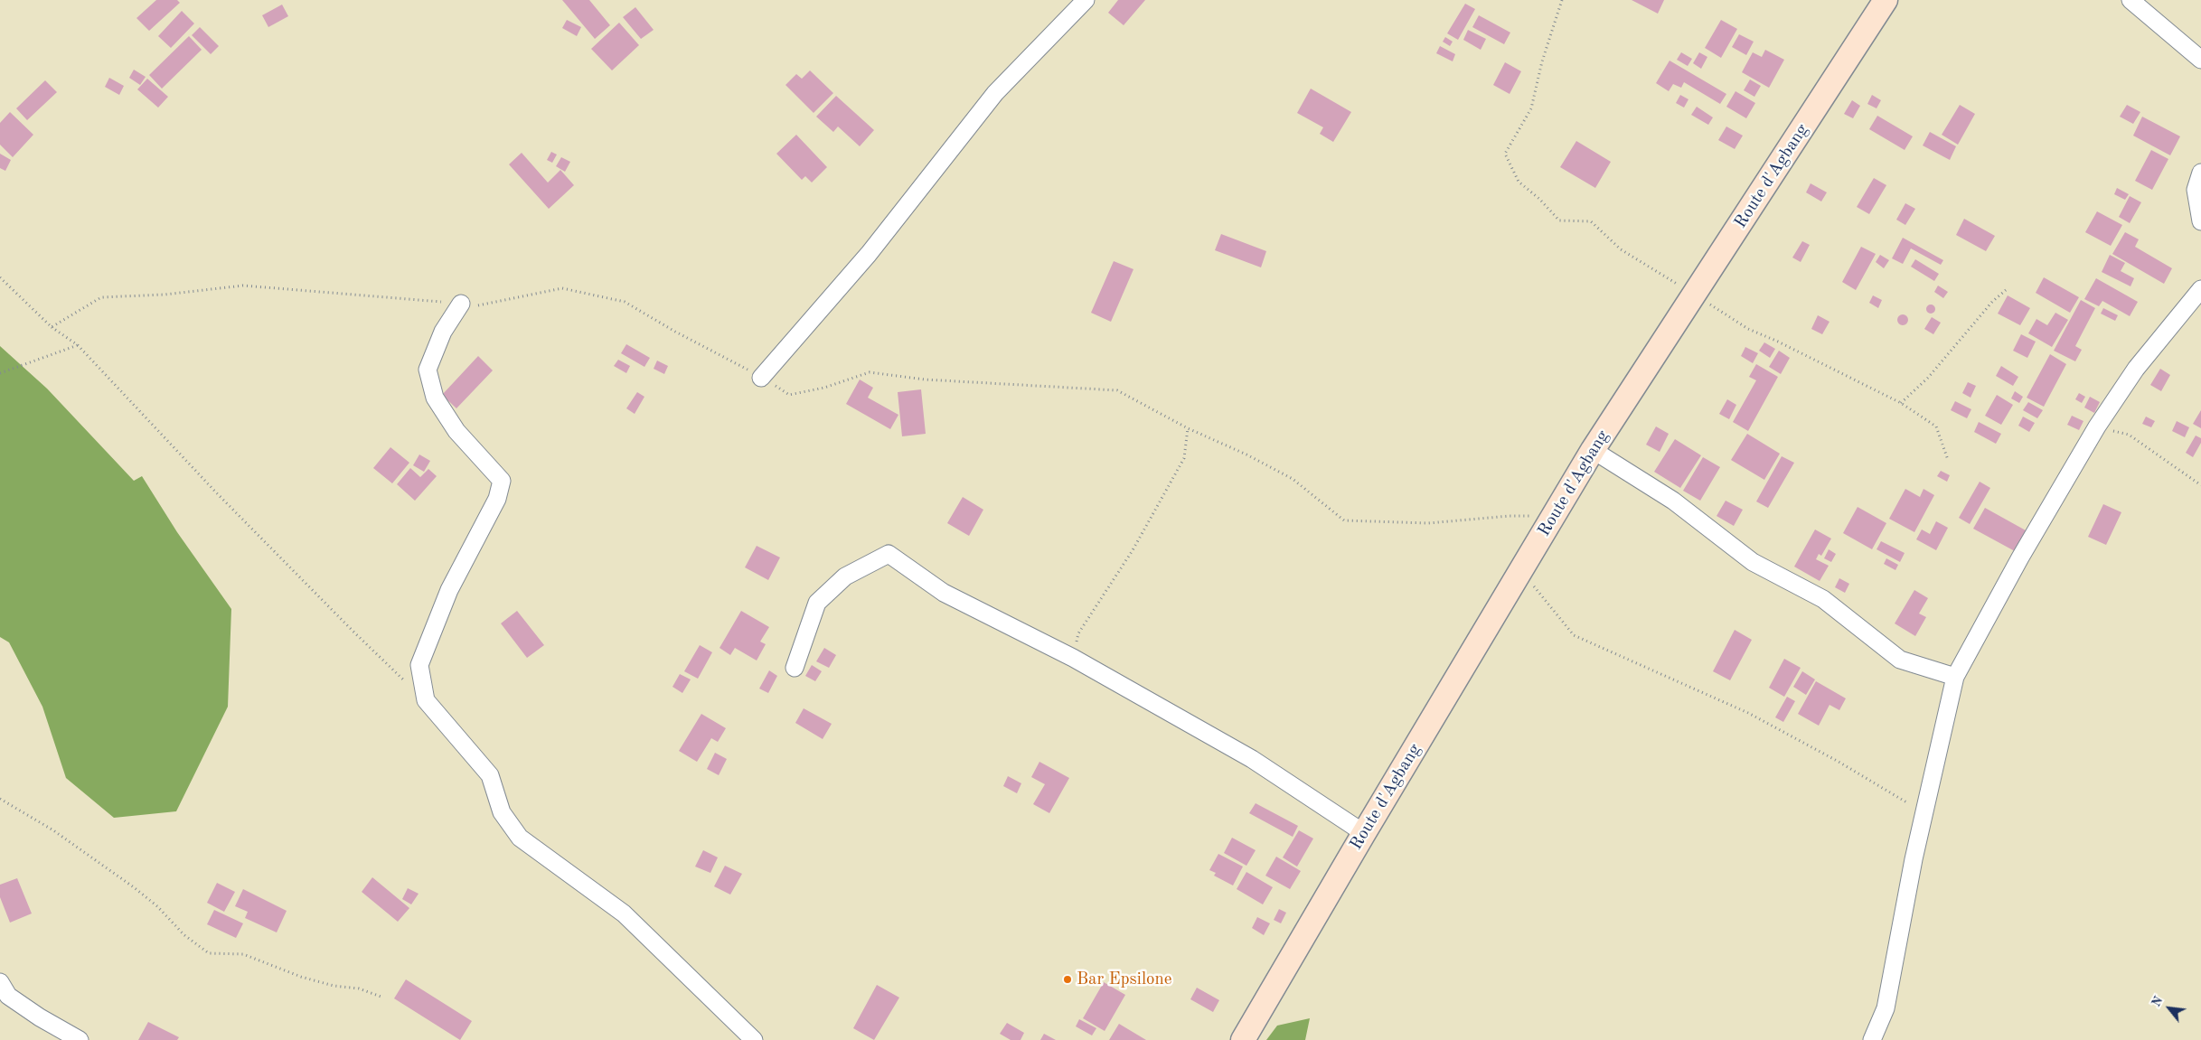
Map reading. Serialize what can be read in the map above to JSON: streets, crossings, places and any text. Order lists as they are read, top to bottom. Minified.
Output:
{"streets":{"main road":["Route d'Agbang"]},"places":["Bar Epsilone"],"north":"top left"}
